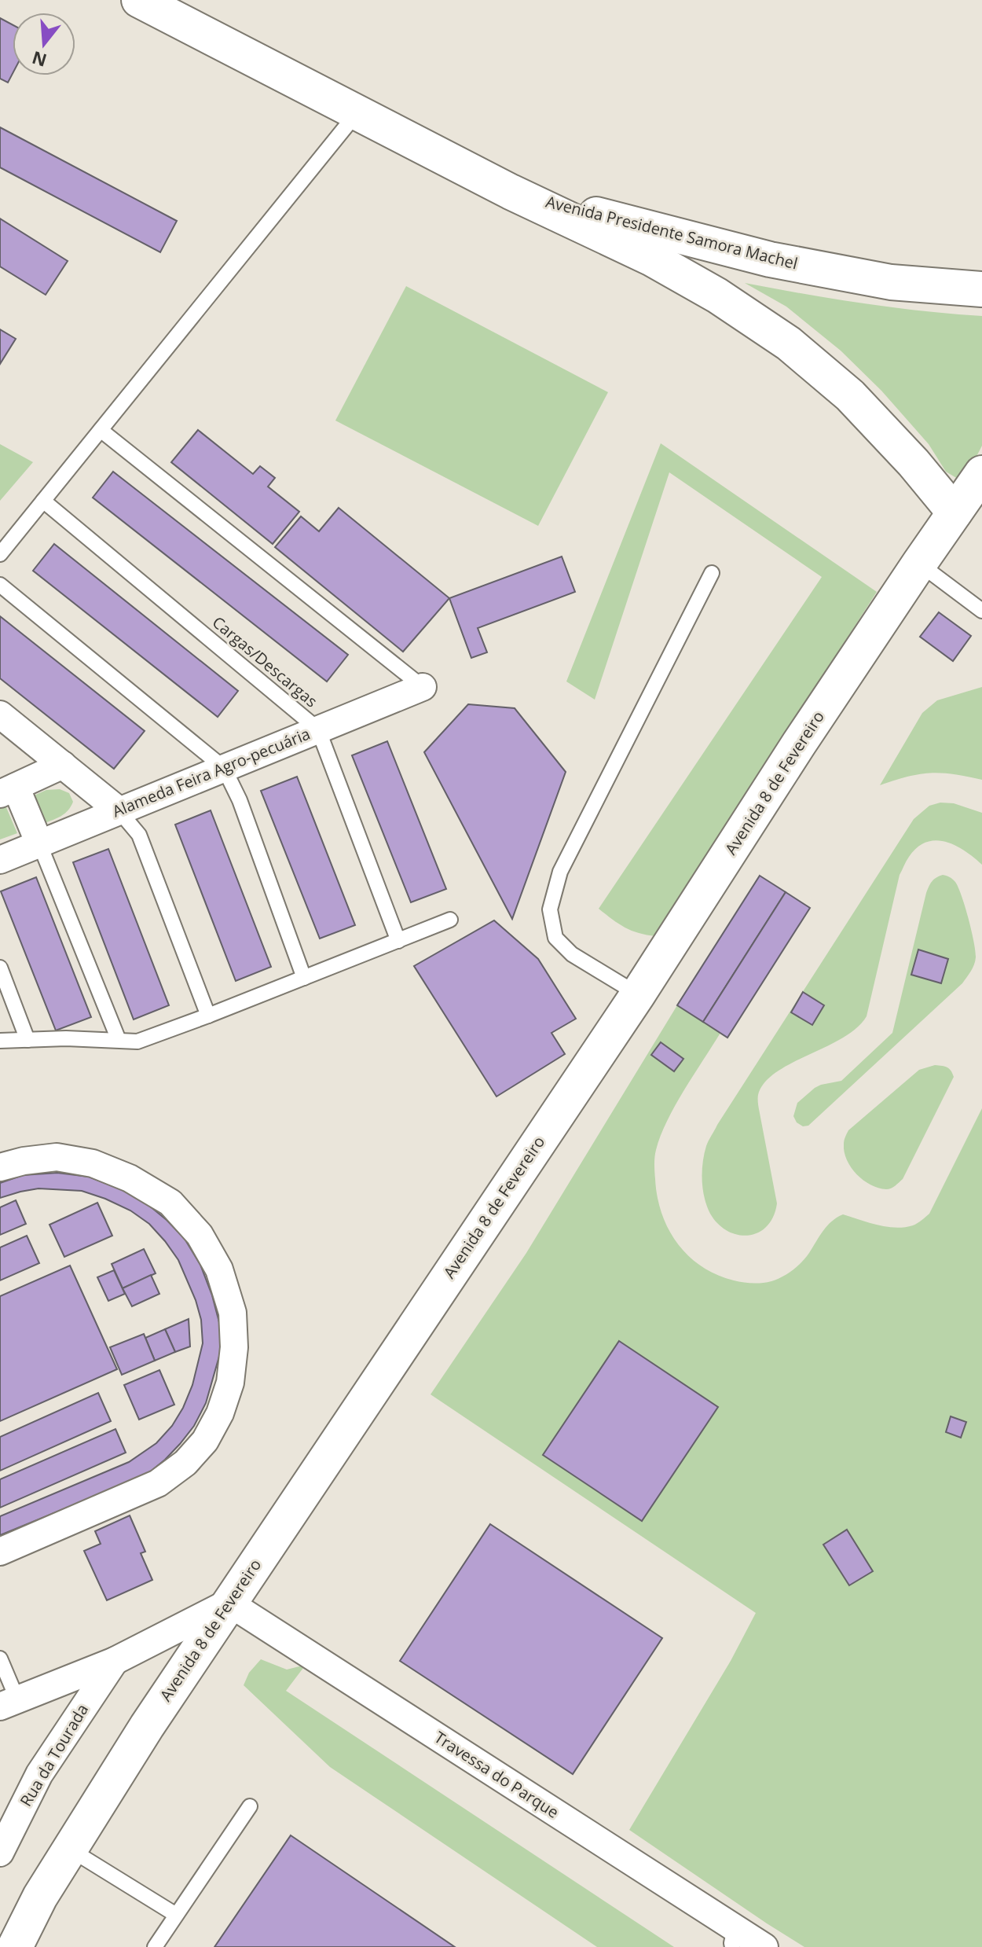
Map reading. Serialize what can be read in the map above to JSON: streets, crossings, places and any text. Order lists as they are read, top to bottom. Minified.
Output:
{"streets":{"main road":["Avenida Presidente Samora Machel","Avenida 8 de Fevereiro"],"street":["Alameda Feira Agro-pecuária","Rua da Tourada","Travessa do Parque"],"lane":["Cargas/Descargas"]},"crossings":[["Avenida Presidente Samora Machel","Avenida 8 de Fevereiro"],["Cargas/Descargas","Alameda Feira Agro-pecuária"],["Avenida 8 de Fevereiro","Travessa do Parque"]],"north":"bottom"}
